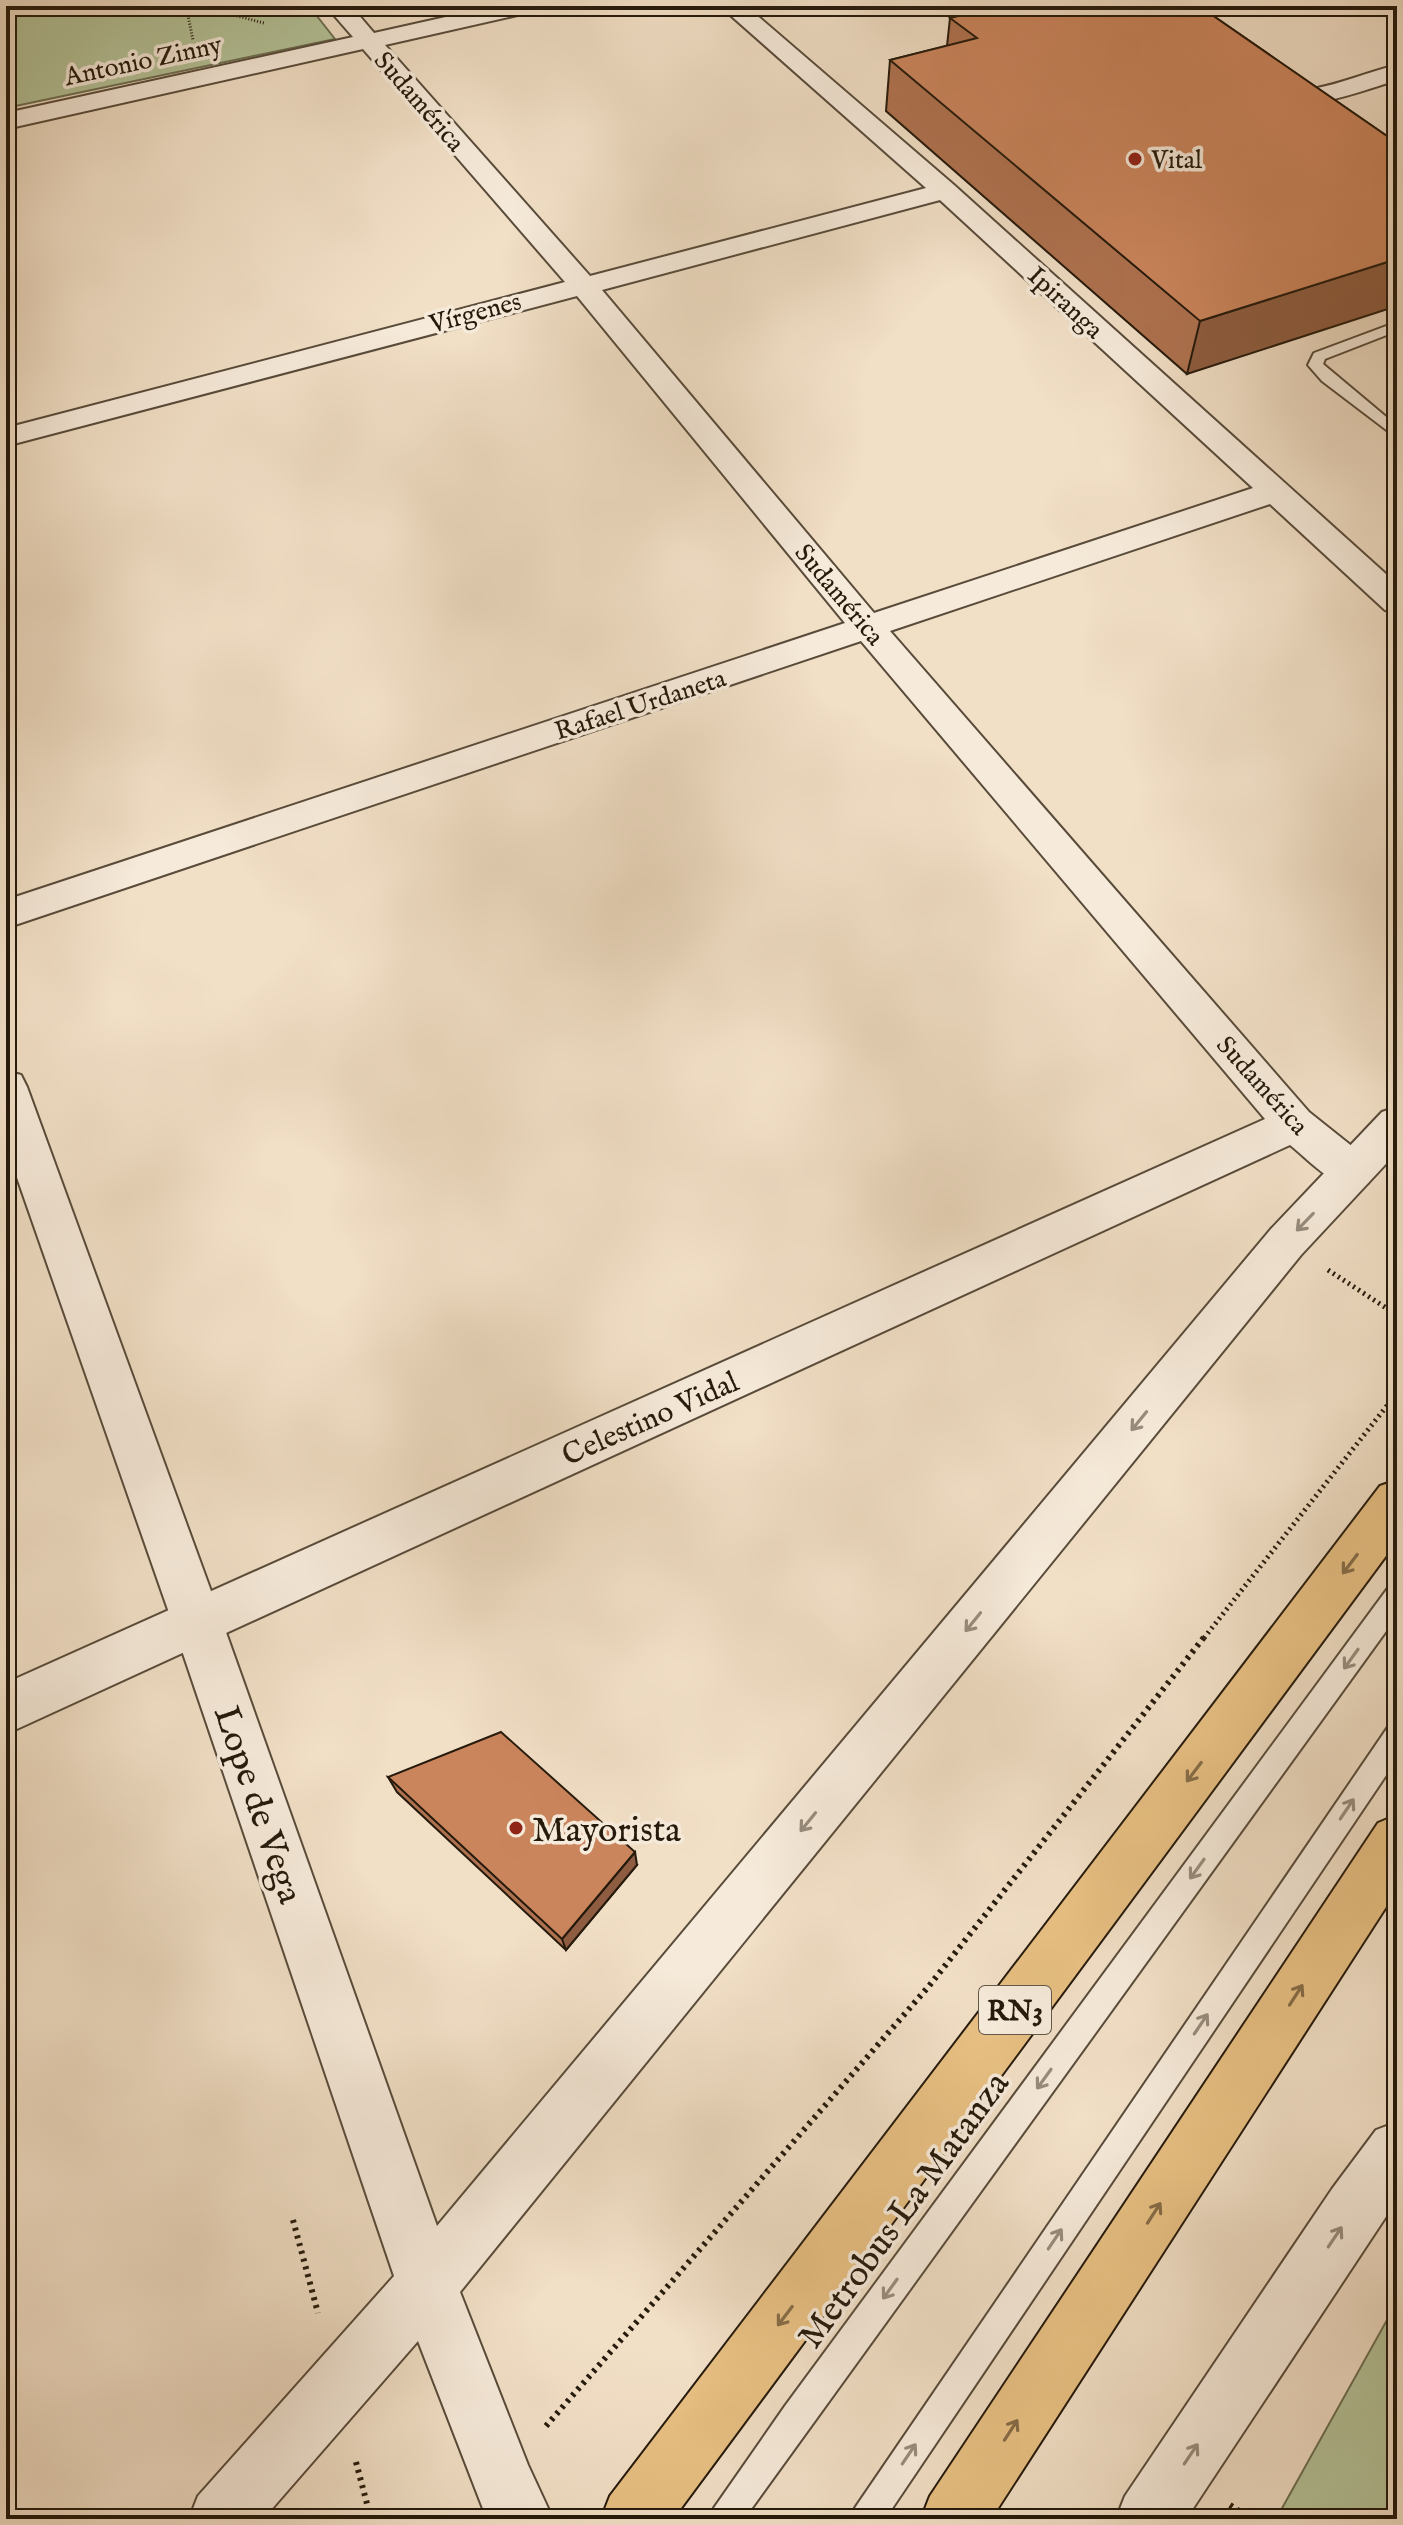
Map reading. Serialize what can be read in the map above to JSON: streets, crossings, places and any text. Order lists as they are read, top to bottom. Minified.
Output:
{"streets":{"highway":["RN3"],"street":["Antonio Zinny","Sudamérica","Ipiranga","Vírgenes","Rafael Urdaneta","Celestino Vidal","Lope de Vega"],"lane":["Metrobus La Matanza"]},"crossings":[["Antonio Zinny","Sudamérica"],["Sudamérica","Vírgenes"],["Sudamérica","Rafael Urdaneta"],["Sudamérica","Celestino Vidal"],["Ipiranga","Vírgenes"],["Ipiranga","Rafael Urdaneta"],["Celestino Vidal","Lope de Vega"]],"places":["Vital","Mayorista"]}
